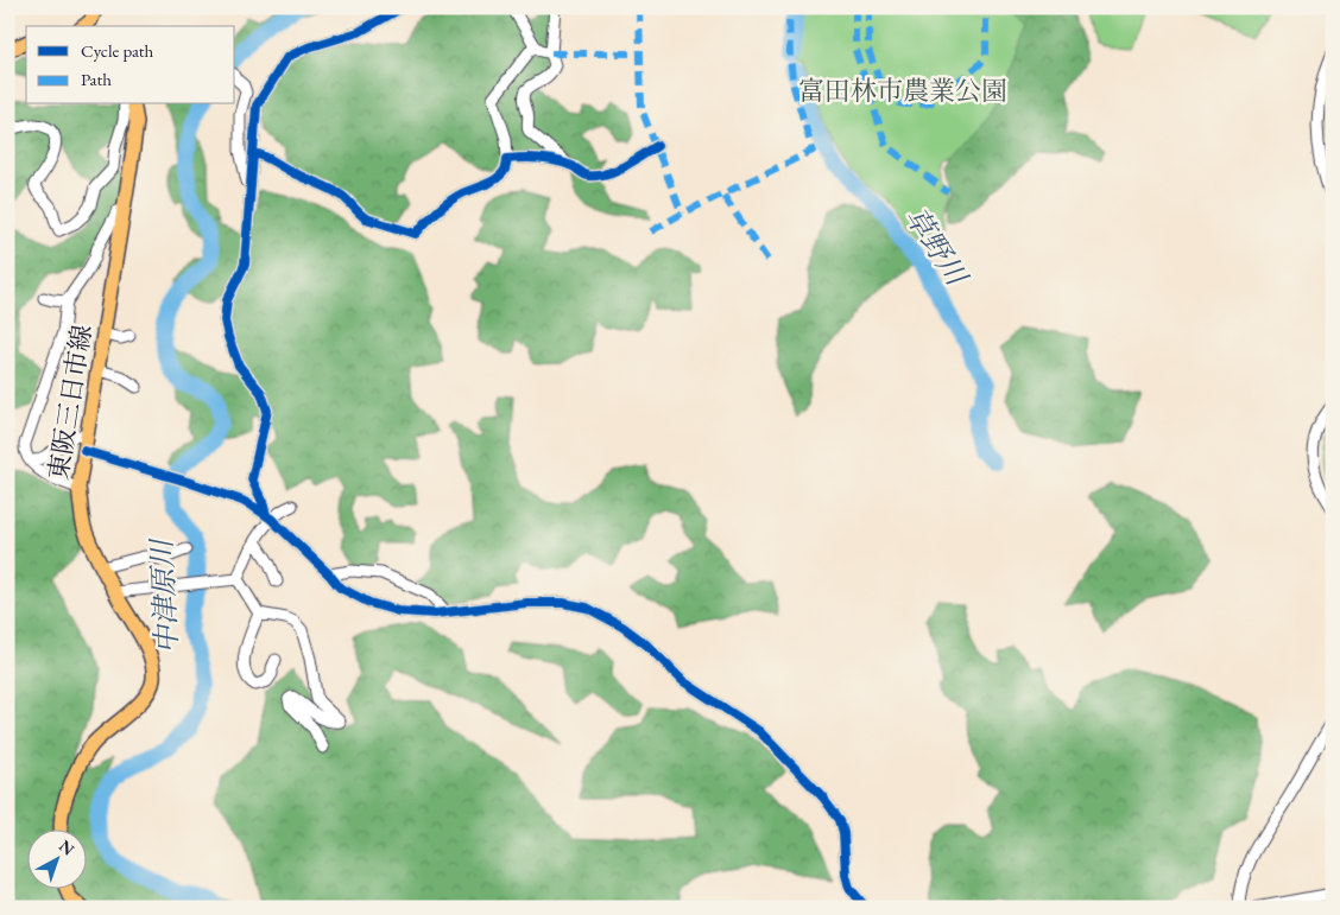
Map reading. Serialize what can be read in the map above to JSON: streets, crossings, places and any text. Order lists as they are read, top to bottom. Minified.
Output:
{"streets":{"main road":["東阪三日市線"]},"water":["草野川","中津原川"],"parks":["富田林市農業公園"],"legend":["Cycle path","Path"],"north":"top right"}
